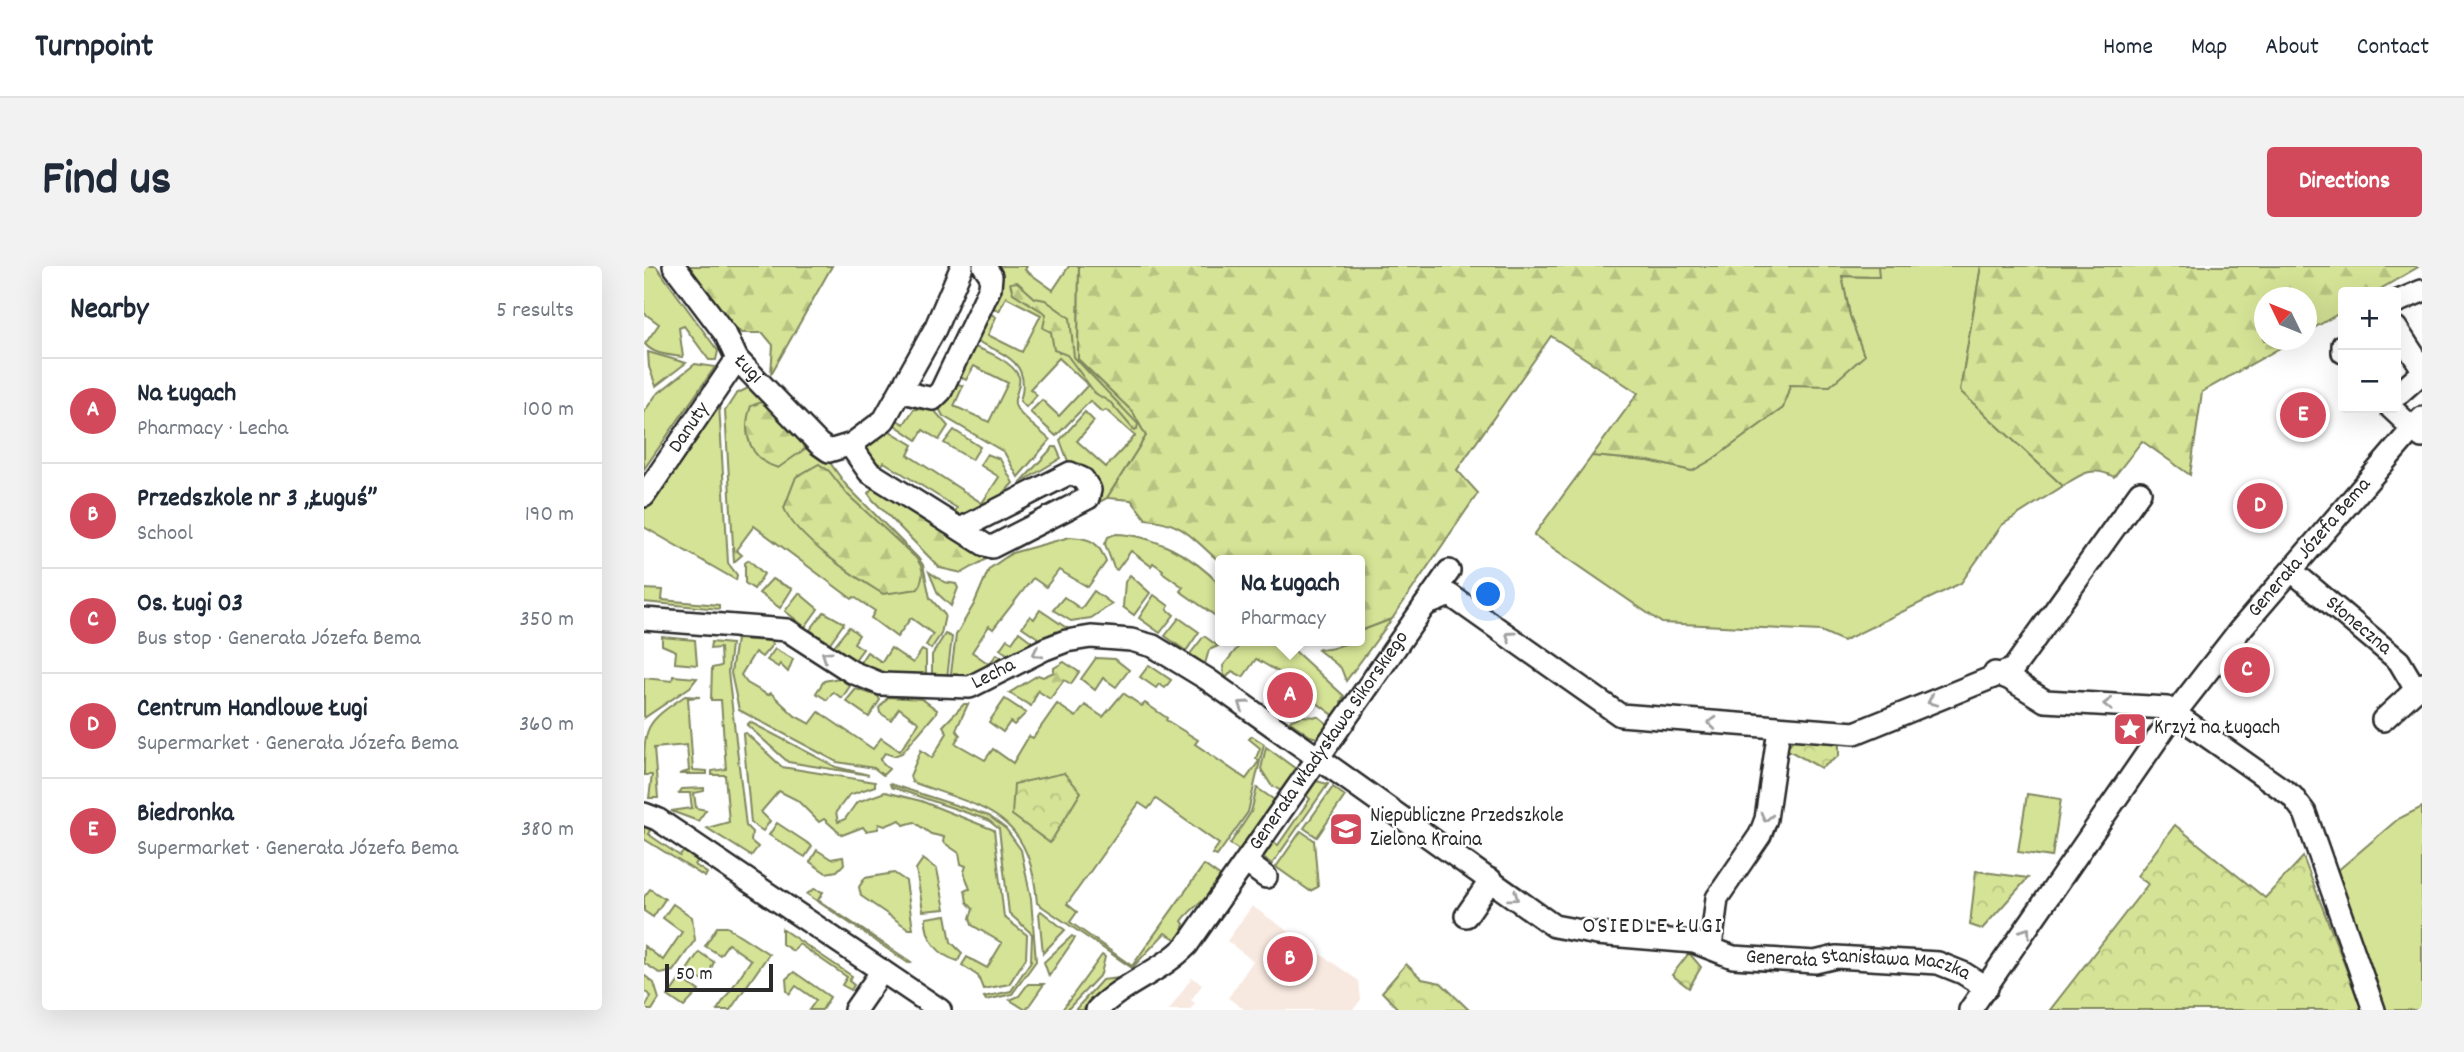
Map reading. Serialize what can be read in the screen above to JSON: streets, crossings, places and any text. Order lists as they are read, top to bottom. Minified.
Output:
{"streets":{"street":["Ługi","Danuty","Generała Józefa Bema","Słoneczna","Lecha","Generała Władysława Sikorskiego","Generała Stanisława Maczka"]},"crossings":[["Ługi","Danuty"],["Generała Józefa Bema","Słoneczna"],["Generała Józefa Bema","Generała Stanisława Maczka"],["Lecha","Generała Władysława Sikorskiego"],["Lecha","Generała Stanisława Maczka"],["Generała Władysława Sikorskiego","Generała Stanisława Maczka"]],"one_way":["Generała Józefa Bema","Lecha"],"districts":["OSIEDLE ŁUGI"],"places":{"place":["Krzyż na Ługach"],"school or university":["Niepubliczne Przedszkole Zielona Kraina"]},"scale_bar":"50 m","north":"top left","page":{"header":"Turnpoint","nav":["Home","Map","About","Contact"],"title":"Find us","buttons":"Directions","heading":["Nearby","5 results"],"map_buttons":["+","−"],"list":[{"mark":"A","name":"Na Ługach","note":"Pharmacy · Lecha","value":"100 m"},{"mark":"B","name":"Przedszkole nr 3 „Ługuś”","note":"School","value":"190 m"},{"mark":"C","name":"Os. Ługi 03","note":"Bus stop · Generała Józefa Bema","value":"350 m"},{"mark":"D","name":"Centrum Handlowe Ługi","note":"Supermarket · Generała Józefa Bema","value":"360 m"},{"mark":"E","name":"Biedronka","note":"Supermarket · Generała Józefa Bema","value":"380 m"}],"pins":["E","D","C","A","B"],"popup":["Na Ługach","Pharmacy"],"scale":"50 m"}}
